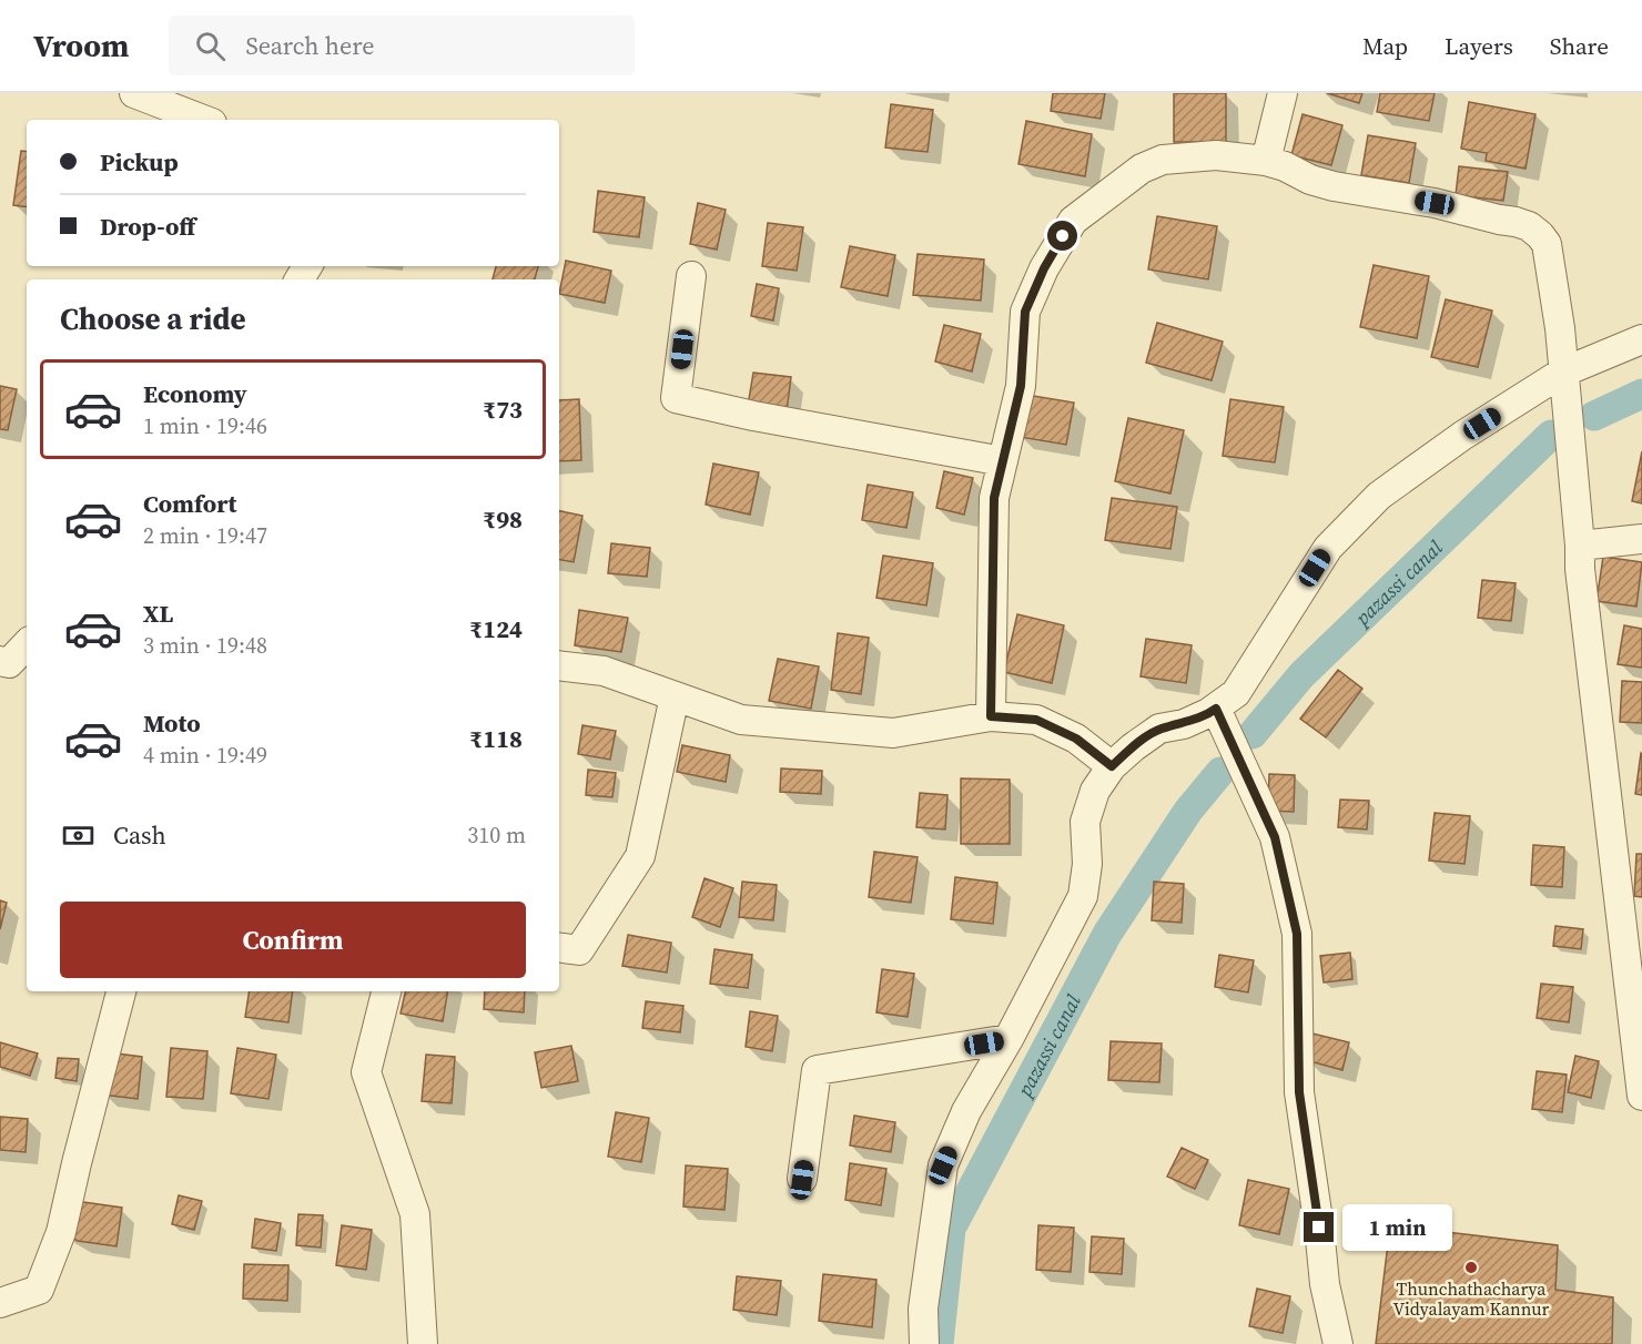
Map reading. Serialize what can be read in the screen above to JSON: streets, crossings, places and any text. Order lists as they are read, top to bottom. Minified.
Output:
{"water":["pazassi canal"],"places":["Thunchathacharya Vidyalayam Kannur"],"page":{"header":"Vroom","search":"Search here","nav":["Map","Layers","Share"],"banner":["Pickup","Drop-off"],"heading":"Choose a ride","list":[{"name":"Economy","note":"1 min · 19:46","value":"₹73"},{"name":"Comfort","note":"2 min · 19:47","value":"₹98"},{"name":"XL","note":"3 min · 19:48","value":"₹124"},{"name":"Moto","note":"4 min · 19:49","value":"₹118"}],"pay":["Cash","310 m"],"buttons":"Confirm","bubble":"1 min"}}
